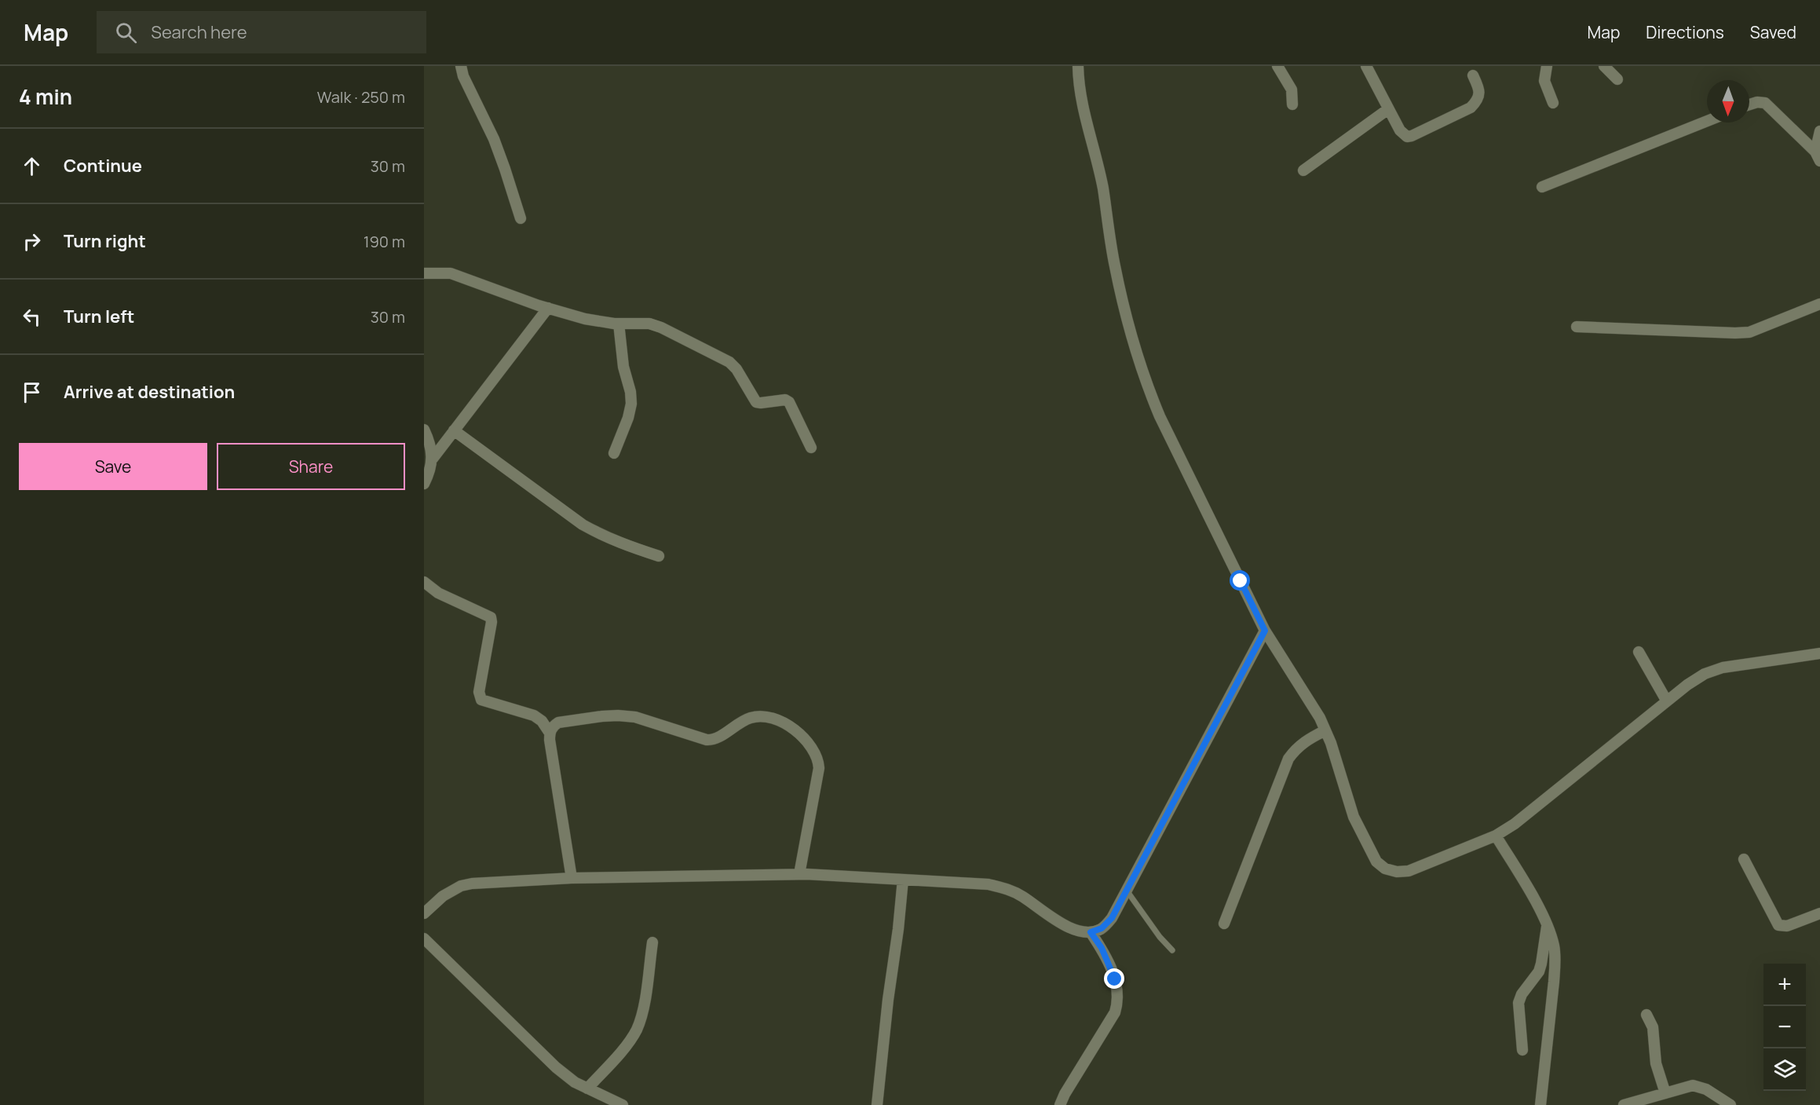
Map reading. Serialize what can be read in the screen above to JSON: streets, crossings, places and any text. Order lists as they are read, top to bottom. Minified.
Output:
{"north":"bottom","page":{"header":"Map","search":"Search here","nav":["Map","Directions","Saved"],"heading":["4 min","Walk · 250 m"],"list":[["Continue","30 m"],["Turn right","190 m"],["Turn left","30 m"],"Arrive at destination"],"buttons":["Save","Share"],"map_buttons":["+","−"]}}
